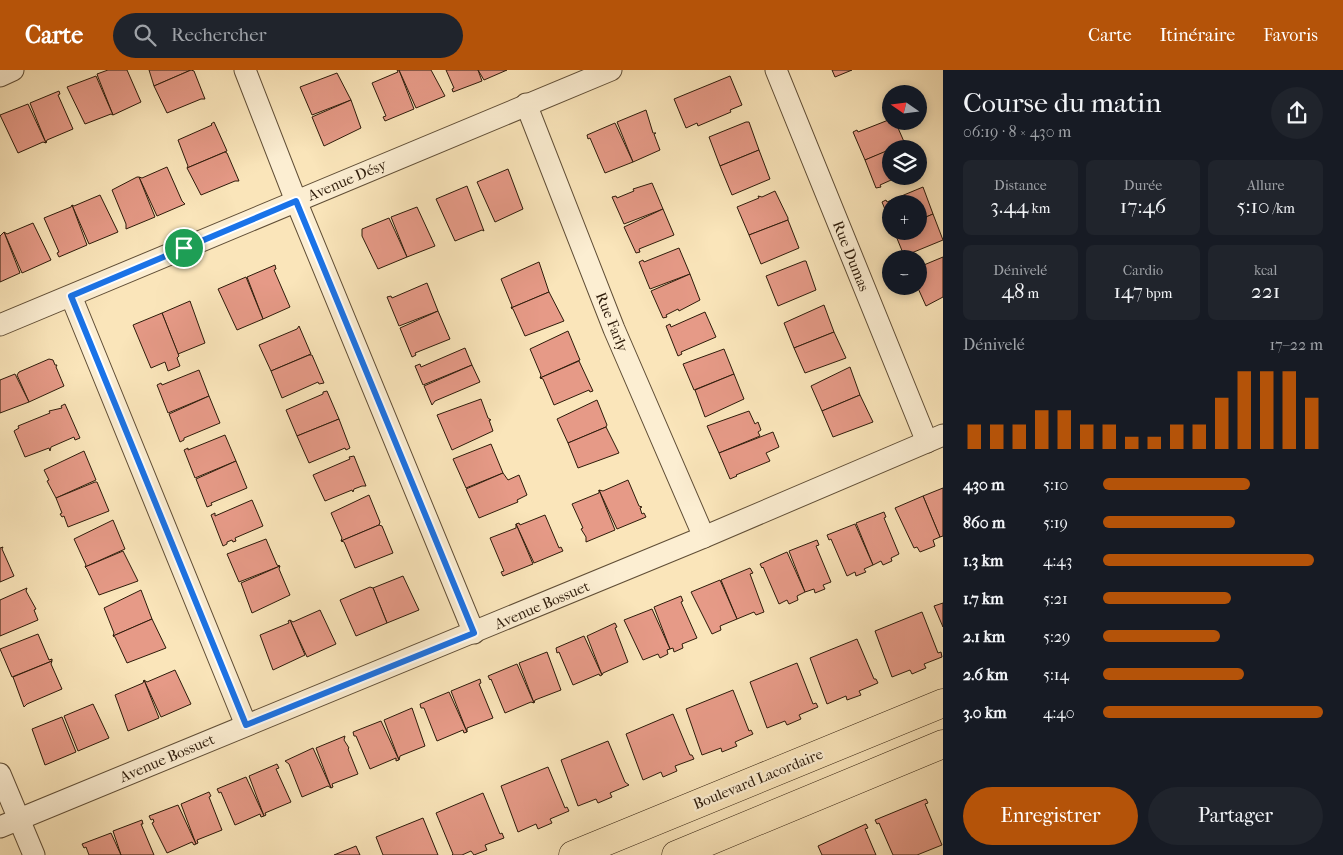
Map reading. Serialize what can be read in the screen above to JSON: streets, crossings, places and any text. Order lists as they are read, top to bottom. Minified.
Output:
{"streets":{"main road":["Boulevard Lacordaire"],"street":["Avenue Désy","Rue Dumas","Rue Farly","Avenue Bossuet"]},"crossings":[["Avenue Désy","Rue Farly"],["Rue Dumas","Avenue Bossuet"],["Rue Farly","Avenue Bossuet"]],"north":"left","page":{"header":"Carte","search":"Rechercher","nav":["Carte","Itinéraire","Favoris"],"heading":["Course du matin","06:19 · 8 × 430 m"],"map_buttons":["+","−"],"stats":[["Distance","3.44 km"],["Durée","17:46"],["Allure","5:10 /km"],["Dénivelé","48 m"],["Cardio","147 bpm"],["kcal","221"]],"chart":["Dénivelé","17–22 m"],"list":[{"name":"430 m","note":"5:10"},{"name":"860 m","note":"5:19"},{"name":"1.3 km","note":"4:43"},{"name":"1.7 km","note":"5:21"},{"name":"2.1 km","note":"5:29"},{"name":"2.6 km","note":"5:14"},{"name":"3.0 km","note":"4:40"}],"buttons":["Enregistrer","Partager"]}}
